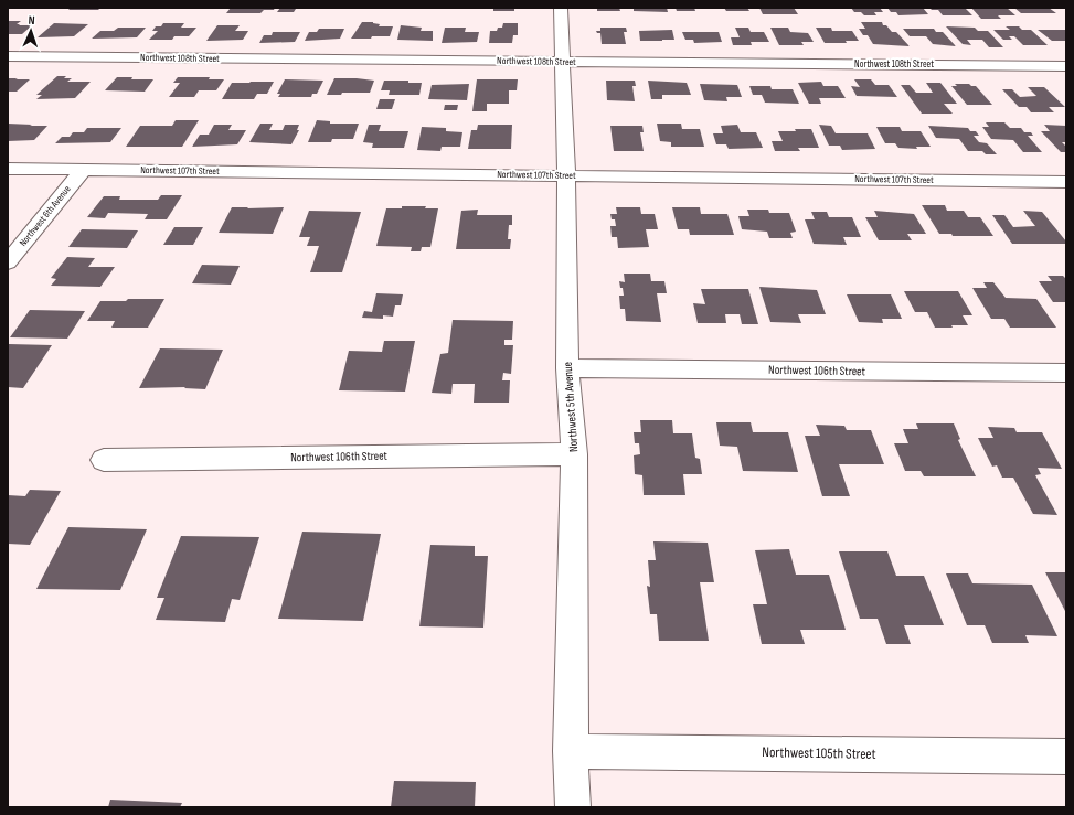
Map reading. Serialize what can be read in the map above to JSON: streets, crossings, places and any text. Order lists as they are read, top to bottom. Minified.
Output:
{"streets":{"street":["Northwest 108th Street","Northwest 107th Street","Northwest 6th Avenue","Northwest 106th Street","Northwest 5th Avenue","Northwest 105th Street"]},"crossings":[["Northwest 108th Street","Northwest 5th Avenue"],["Northwest 107th Street","Northwest 6th Avenue"],["Northwest 107th Street","Northwest 5th Avenue"],["Northwest 106th Street","Northwest 5th Avenue"],["Northwest 5th Avenue","Northwest 105th Street"]],"north":"top"}
